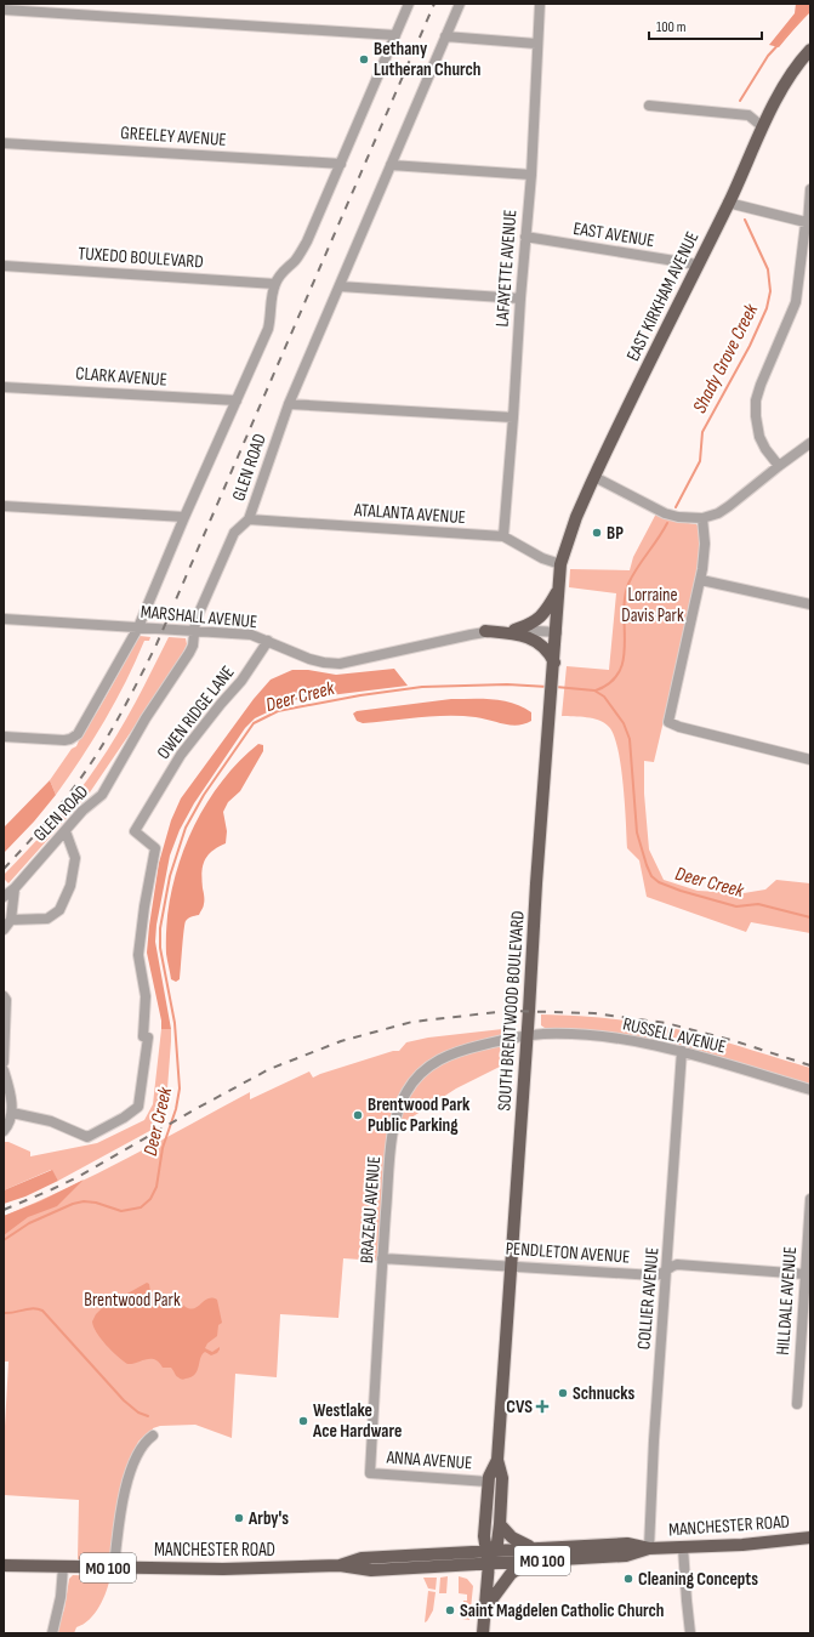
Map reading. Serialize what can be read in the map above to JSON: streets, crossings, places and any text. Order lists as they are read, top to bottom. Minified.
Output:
{"streets":{"main road":["EAST KIRKHAM AVENUE","SOUTH BRENTWOOD BOULEVARD","MANCHESTER ROAD","MO 100"],"street":["GREELEY AVENUE","EAST AVENUE","TUXEDO BOULEVARD","LAFAYETTE AVENUE","CLARK AVENUE","GLEN ROAD","ATALANTA AVENUE","MARSHALL AVENUE","OWEN RIDGE LANE","RUSSELL AVENUE","BRAZEAU AVENUE","PENDLETON AVENUE","COLLIER AVENUE","HILLDALE AVENUE","ANNA AVENUE"]},"crossings":[["GREELEY AVENUE","GLEN ROAD"],["EAST AVENUE","LAFAYETTE AVENUE"],["EAST AVENUE","EAST KIRKHAM AVENUE"],["TUXEDO BOULEVARD","GLEN ROAD"],["LAFAYETTE AVENUE","ATALANTA AVENUE"],["EAST KIRKHAM AVENUE","ATALANTA AVENUE"],["EAST KIRKHAM AVENUE","SOUTH BRENTWOOD BOULEVARD"],["CLARK AVENUE","GLEN ROAD"],["GLEN ROAD","ATALANTA AVENUE"],["GLEN ROAD","MARSHALL AVENUE"],["ATALANTA AVENUE","SOUTH BRENTWOOD BOULEVARD"],["MARSHALL AVENUE","OWEN RIDGE LANE"],["MARSHALL AVENUE","SOUTH BRENTWOOD BOULEVARD"],["SOUTH BRENTWOOD BOULEVARD","RUSSELL AVENUE"],["SOUTH BRENTWOOD BOULEVARD","BRAZEAU AVENUE"],["SOUTH BRENTWOOD BOULEVARD","PENDLETON AVENUE"],["SOUTH BRENTWOOD BOULEVARD","ANNA AVENUE"],["SOUTH BRENTWOOD BOULEVARD","MANCHESTER ROAD"],["RUSSELL AVENUE","BRAZEAU AVENUE"],["RUSSELL AVENUE","COLLIER AVENUE"],["BRAZEAU AVENUE","PENDLETON AVENUE"],["BRAZEAU AVENUE","ANNA AVENUE"],["PENDLETON AVENUE","COLLIER AVENUE"],["PENDLETON AVENUE","HILLDALE AVENUE"],["COLLIER AVENUE","MANCHESTER ROAD"]],"water":["Shady Grove Creek","Deer Creek"],"parks":["Lorraine Davis Park","Brentwood Park"],"places":{"other":["Bethany Lutheran Church","BP","Brentwood Park Public Parking","Schnucks","Westlake Ace Hardware","Arby's","Cleaning Concepts","Saint Magdelen Catholic Church"],"health":["CVS"]},"scale_bar":"100 m"}
